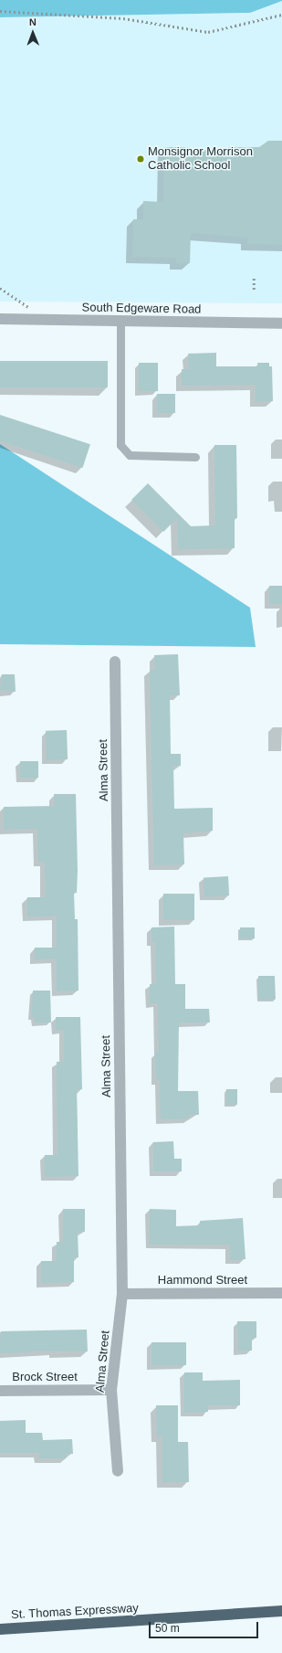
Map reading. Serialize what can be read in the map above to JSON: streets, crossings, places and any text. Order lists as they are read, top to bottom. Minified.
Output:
{"streets":{"highway":["St. Thomas Expressway"],"street":["South Edgeware Road","Alma Street","Hammond Street","Brock Street"]},"crossings":[["Alma Street","Hammond Street"],["Alma Street","Brock Street"]],"places":["Monsignor Morrison Catholic School"],"scale_bar":"50 m","north":"top"}
